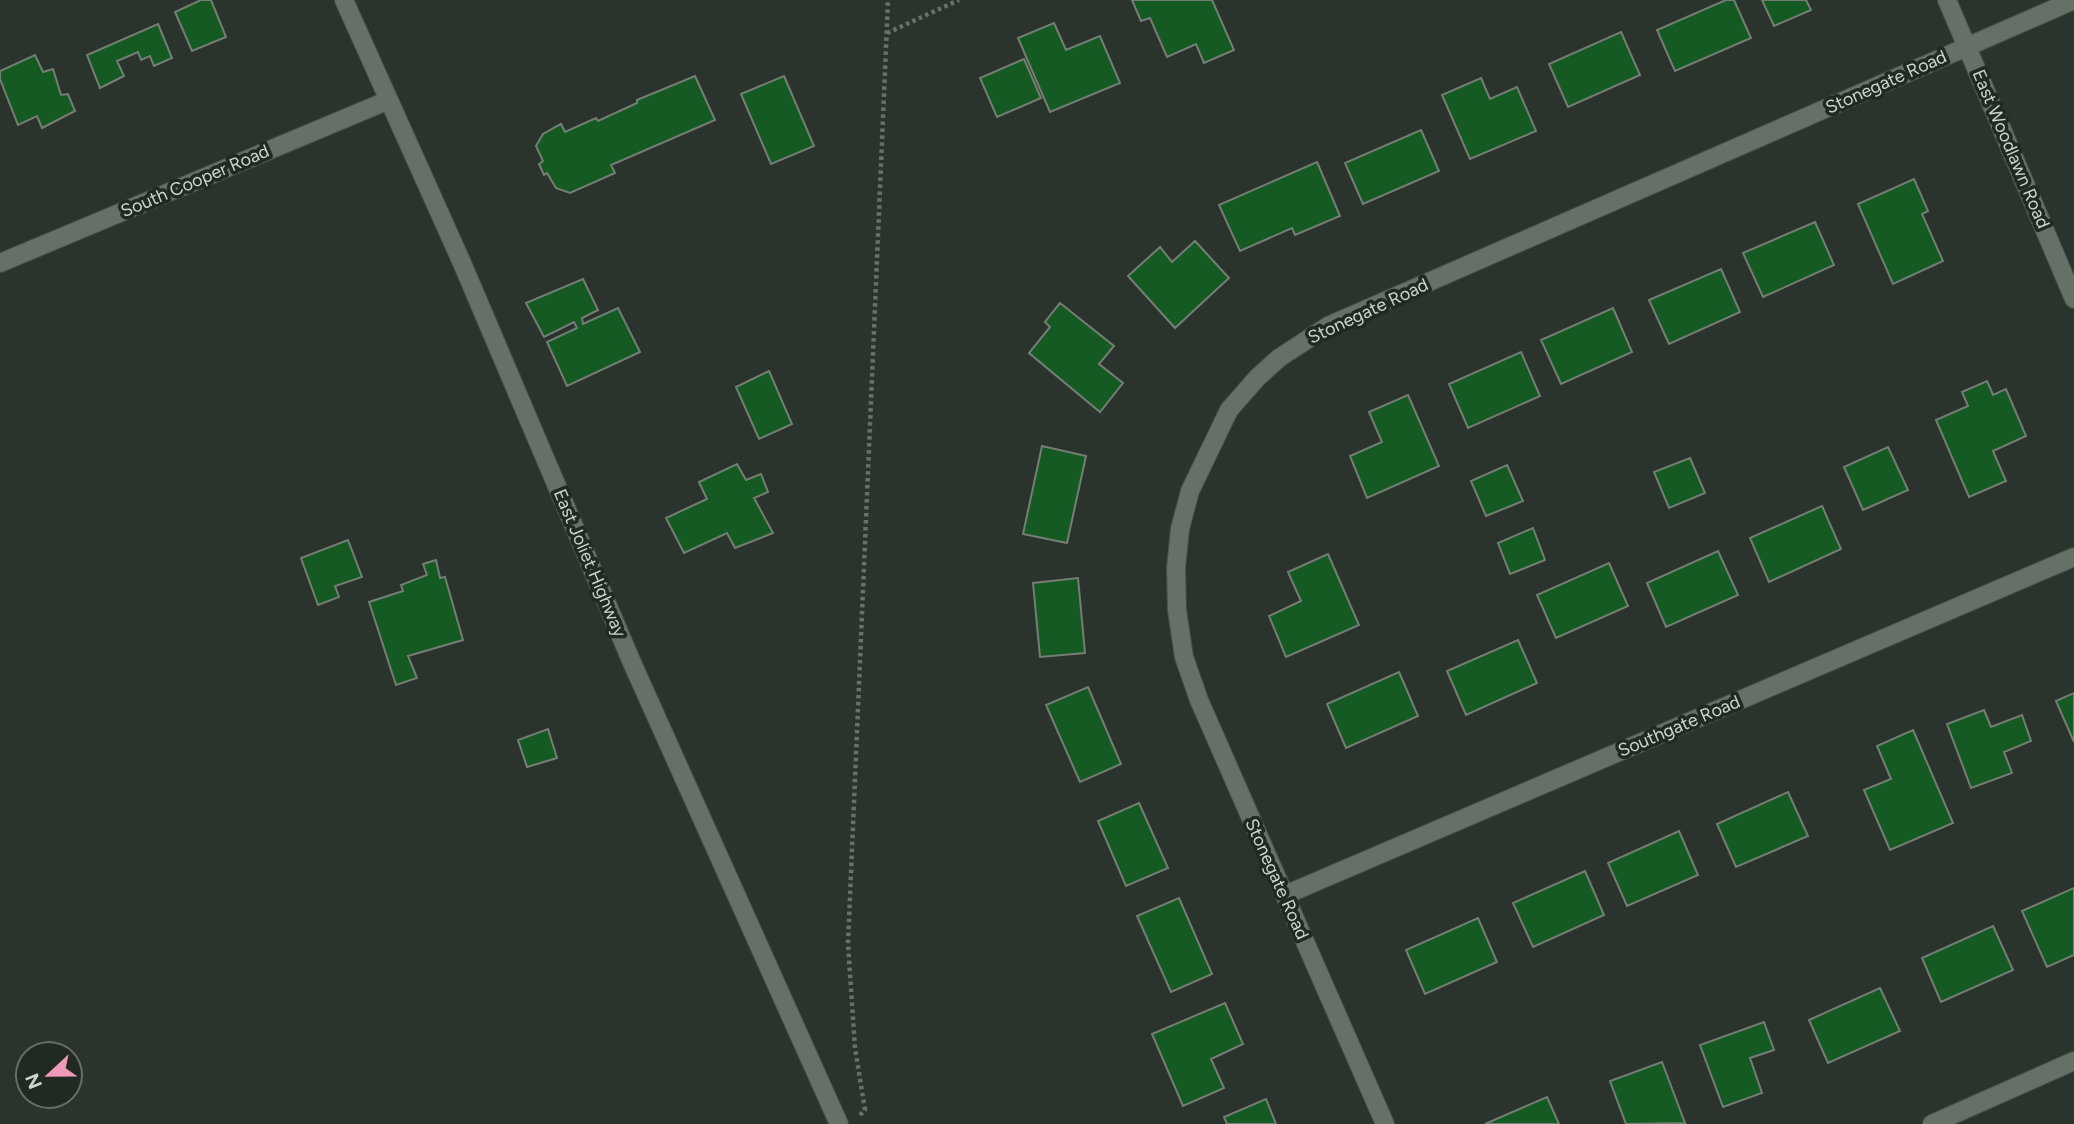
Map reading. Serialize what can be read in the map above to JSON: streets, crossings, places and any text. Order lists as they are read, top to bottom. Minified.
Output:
{"streets":{"street":["Stonegate Road","East Woodlawn Road","South Cooper Road","East Joliet Highway","Southgate Road"]},"crossings":[["Stonegate Road","East Woodlawn Road"],["Stonegate Road","Southgate Road"],["South Cooper Road","East Joliet Highway"]],"north":"left"}
